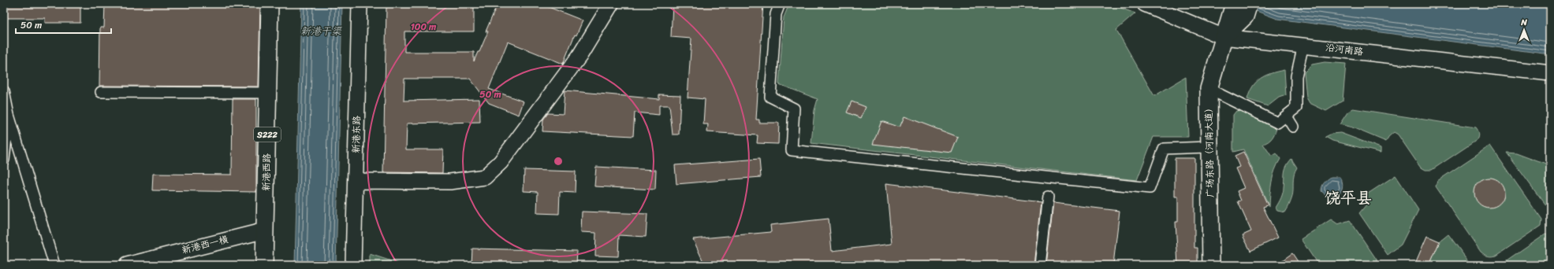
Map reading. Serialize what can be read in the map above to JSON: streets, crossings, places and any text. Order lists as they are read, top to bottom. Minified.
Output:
{"streets":{"main road":["沿河南路","S222","新港东路","广场东路（河南大道）","新港西路","新港西一横"]},"crossings":[["沿河南路","广场东路（河南大道）"],["新港西路","新港西一横"]],"districts":["饶平县"],"water":["新港干渠"],"scale_bar":"50 m","north":"top","rings":["100 m","50 m"]}
